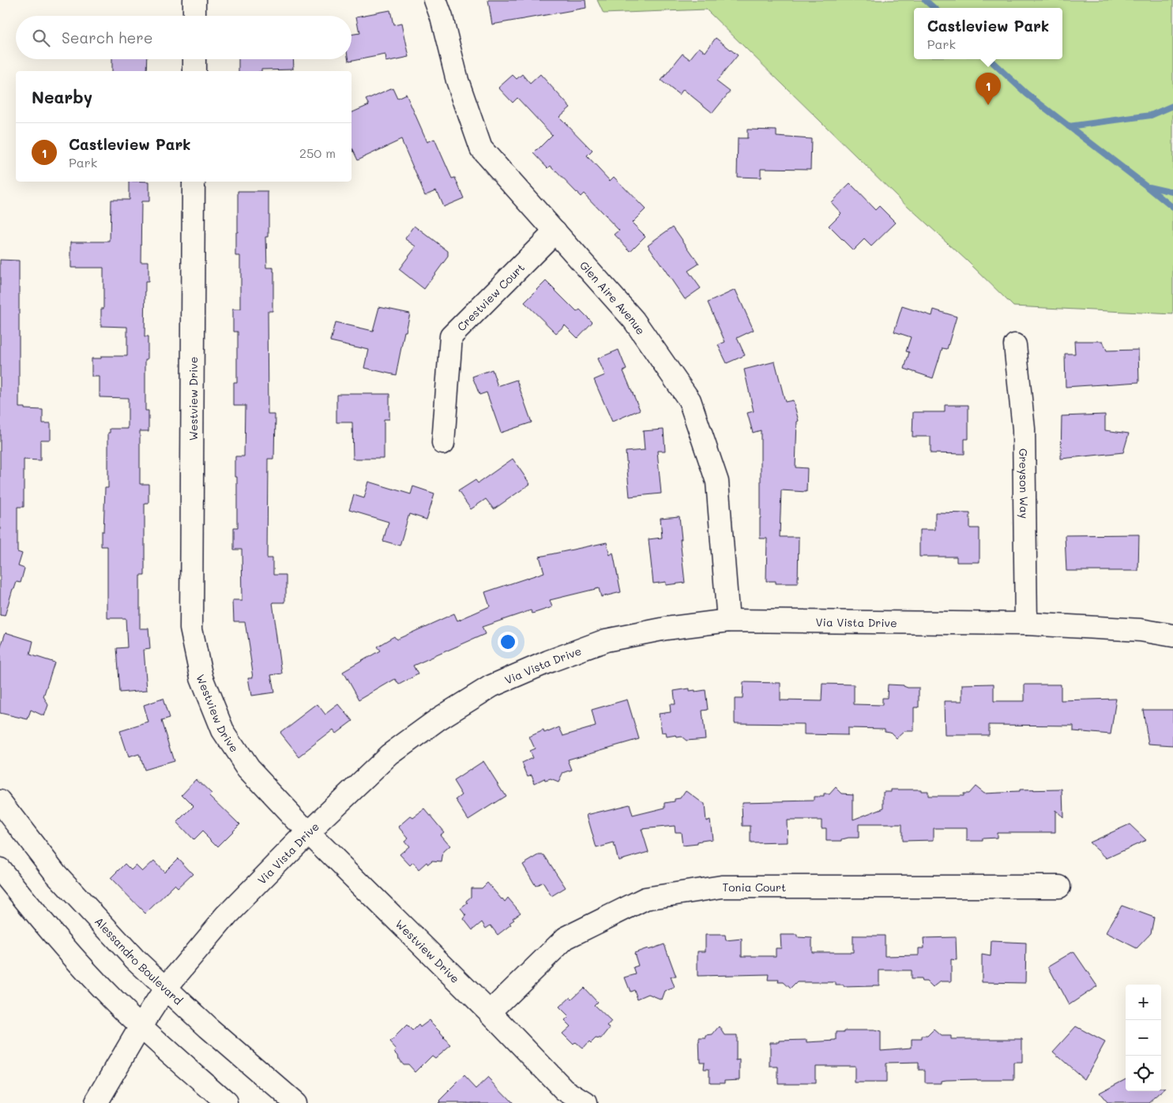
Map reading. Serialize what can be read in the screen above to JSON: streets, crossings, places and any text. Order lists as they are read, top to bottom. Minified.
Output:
{"streets":{"street":["Crestview Court","Glen Aire Avenue","Westview Drive","Greyson Way","Via Vista Drive","Tonia Court","Alessandro Boulevard"]},"crossings":[["Crestview Court","Glen Aire Avenue"],["Glen Aire Avenue","Via Vista Drive"],["Westview Drive","Via Vista Drive"],["Westview Drive","Tonia Court"],["Greyson Way","Via Vista Drive"],["Via Vista Drive","Alessandro Boulevard"]],"page":{"popup":["Castleview Park","Park"],"search":"Search here","heading":"Nearby","pins":"1","list":[{"mark":"1","name":"Castleview Park","note":"Park","value":"250 m"}],"map_buttons":["+","−"]}}
